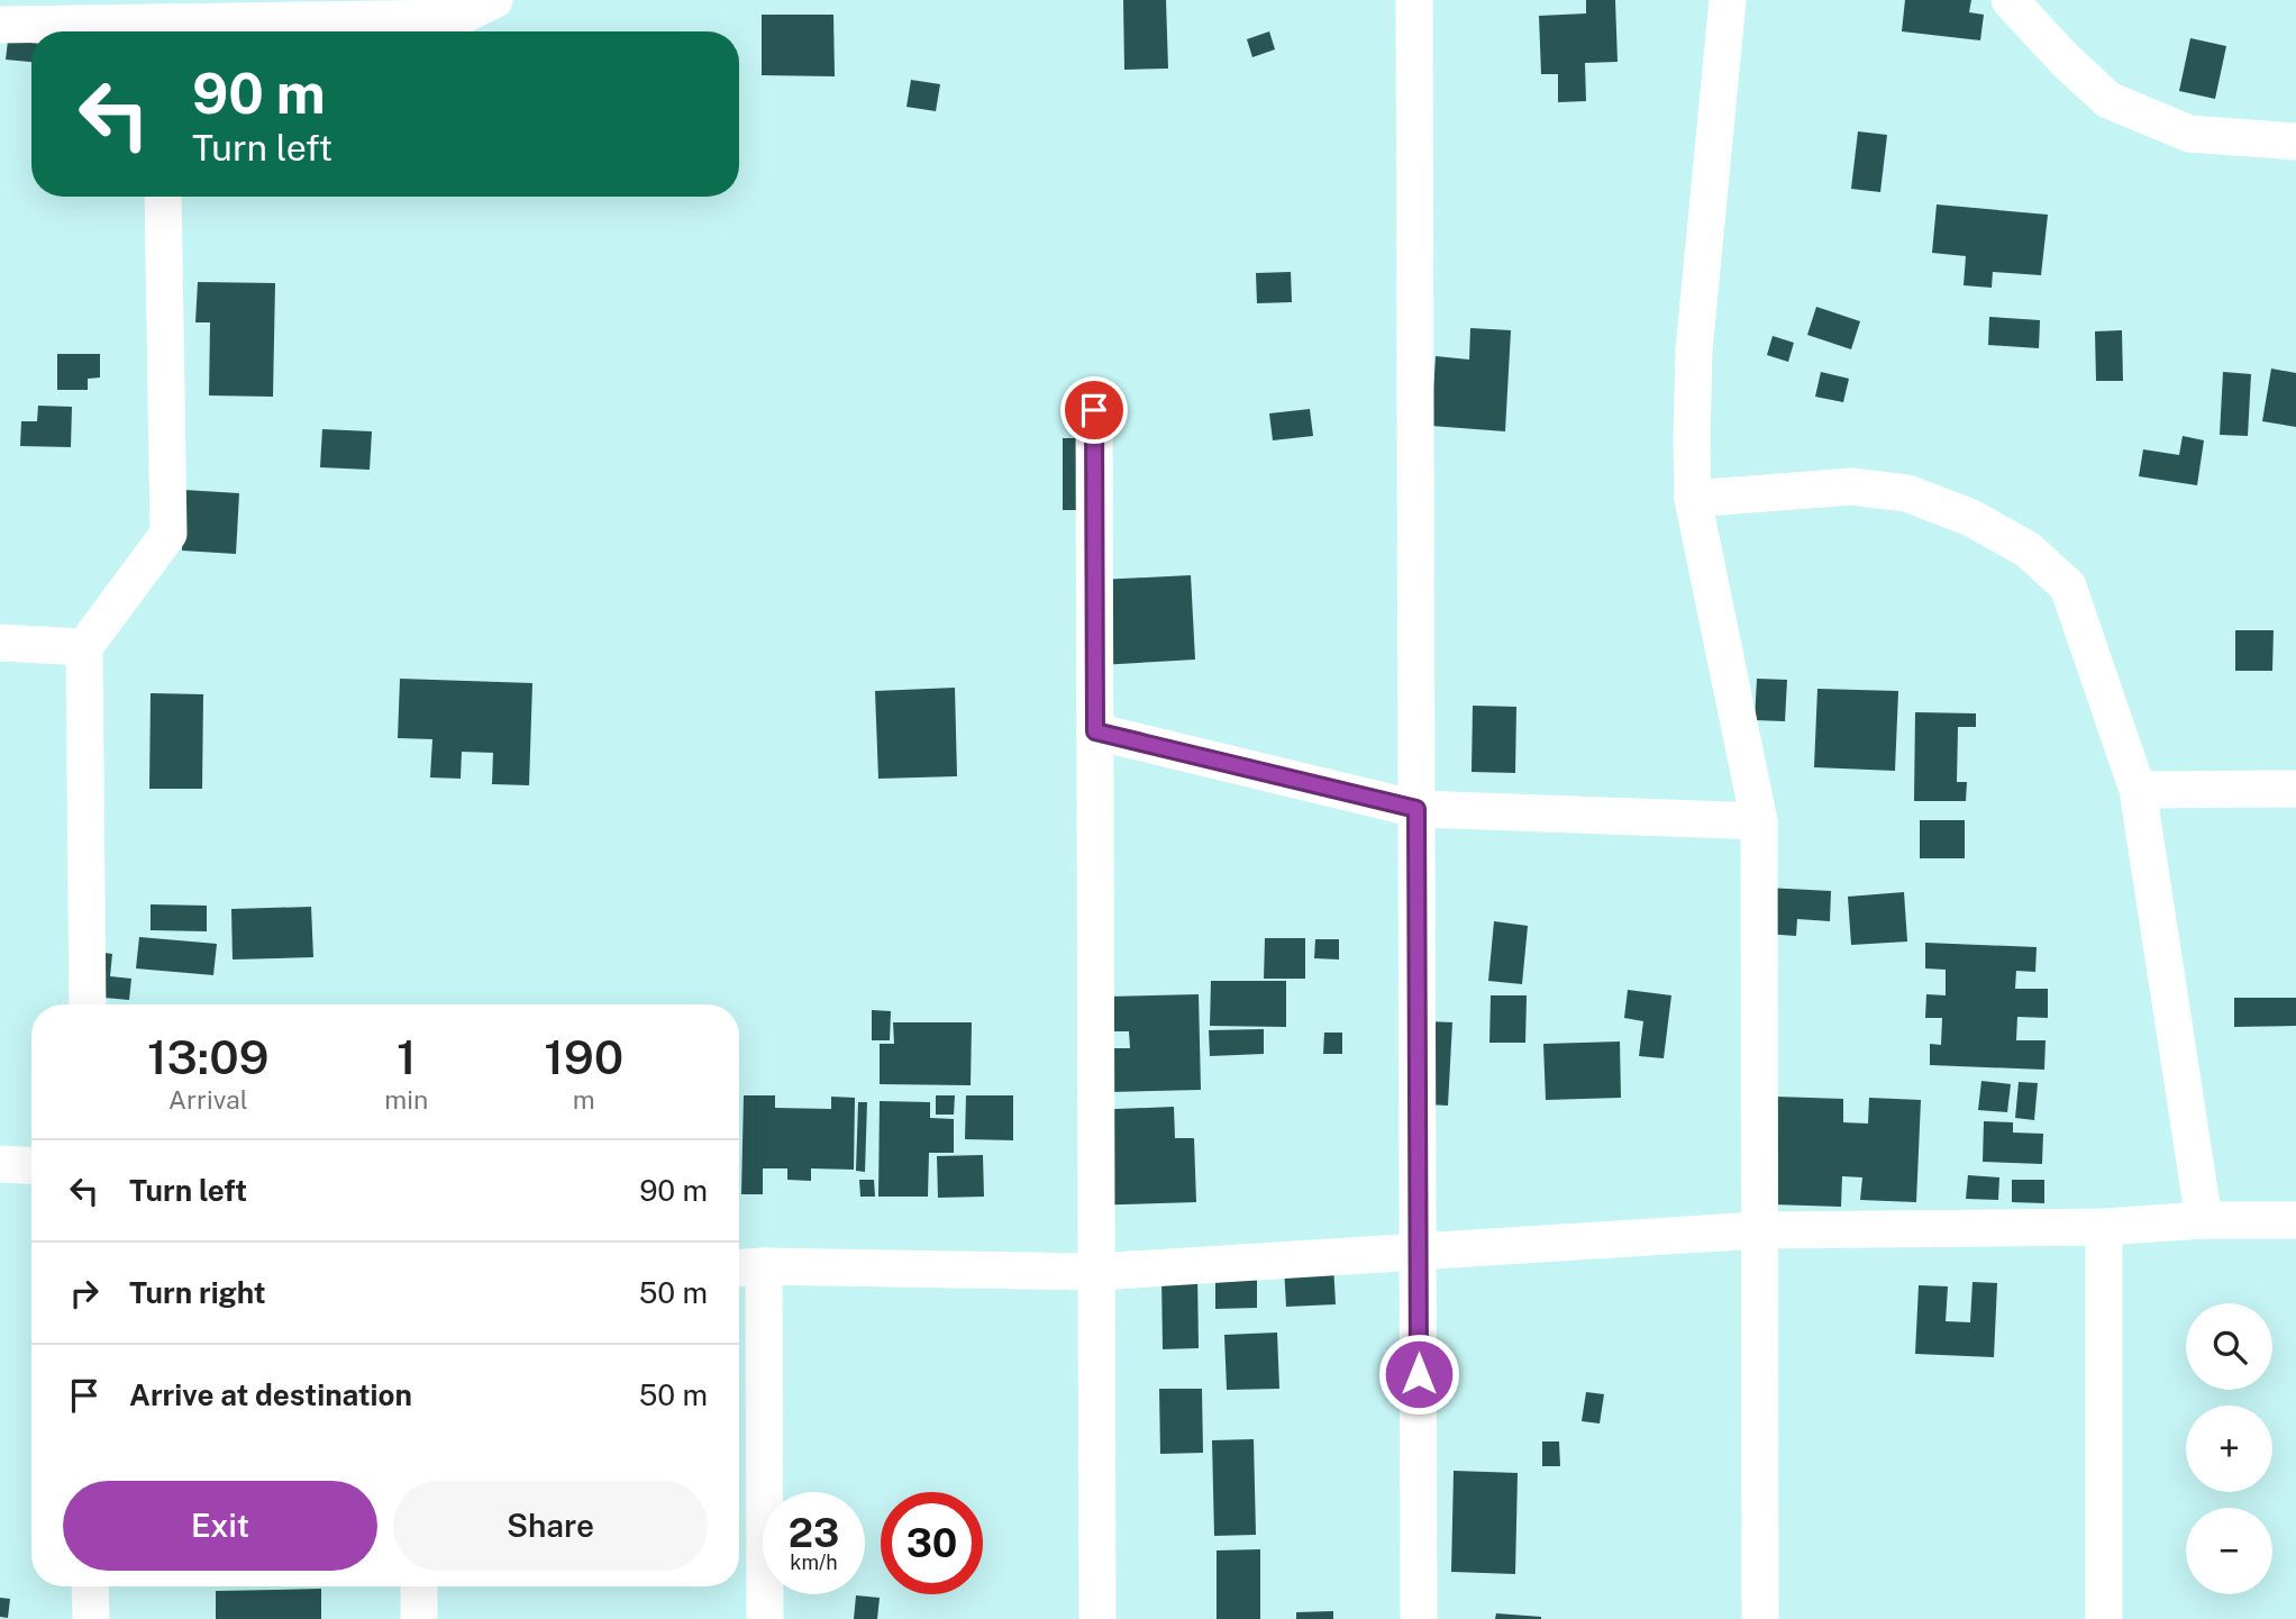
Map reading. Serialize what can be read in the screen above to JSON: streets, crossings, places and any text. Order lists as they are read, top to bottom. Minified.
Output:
{"page":{"turn":["90 m","Turn left"],"eta":["13:09","Arrival","1","min","190","m"],"list":[{"name":"Turn left","value":"90 m"},{"name":"Turn right","value":"50 m"},{"name":"Arrive at destination","value":"50 m"}],"map_buttons":["+","−"],"buttons":["Exit","Share"],"speed":"23 km/h","limit":"30"}}
